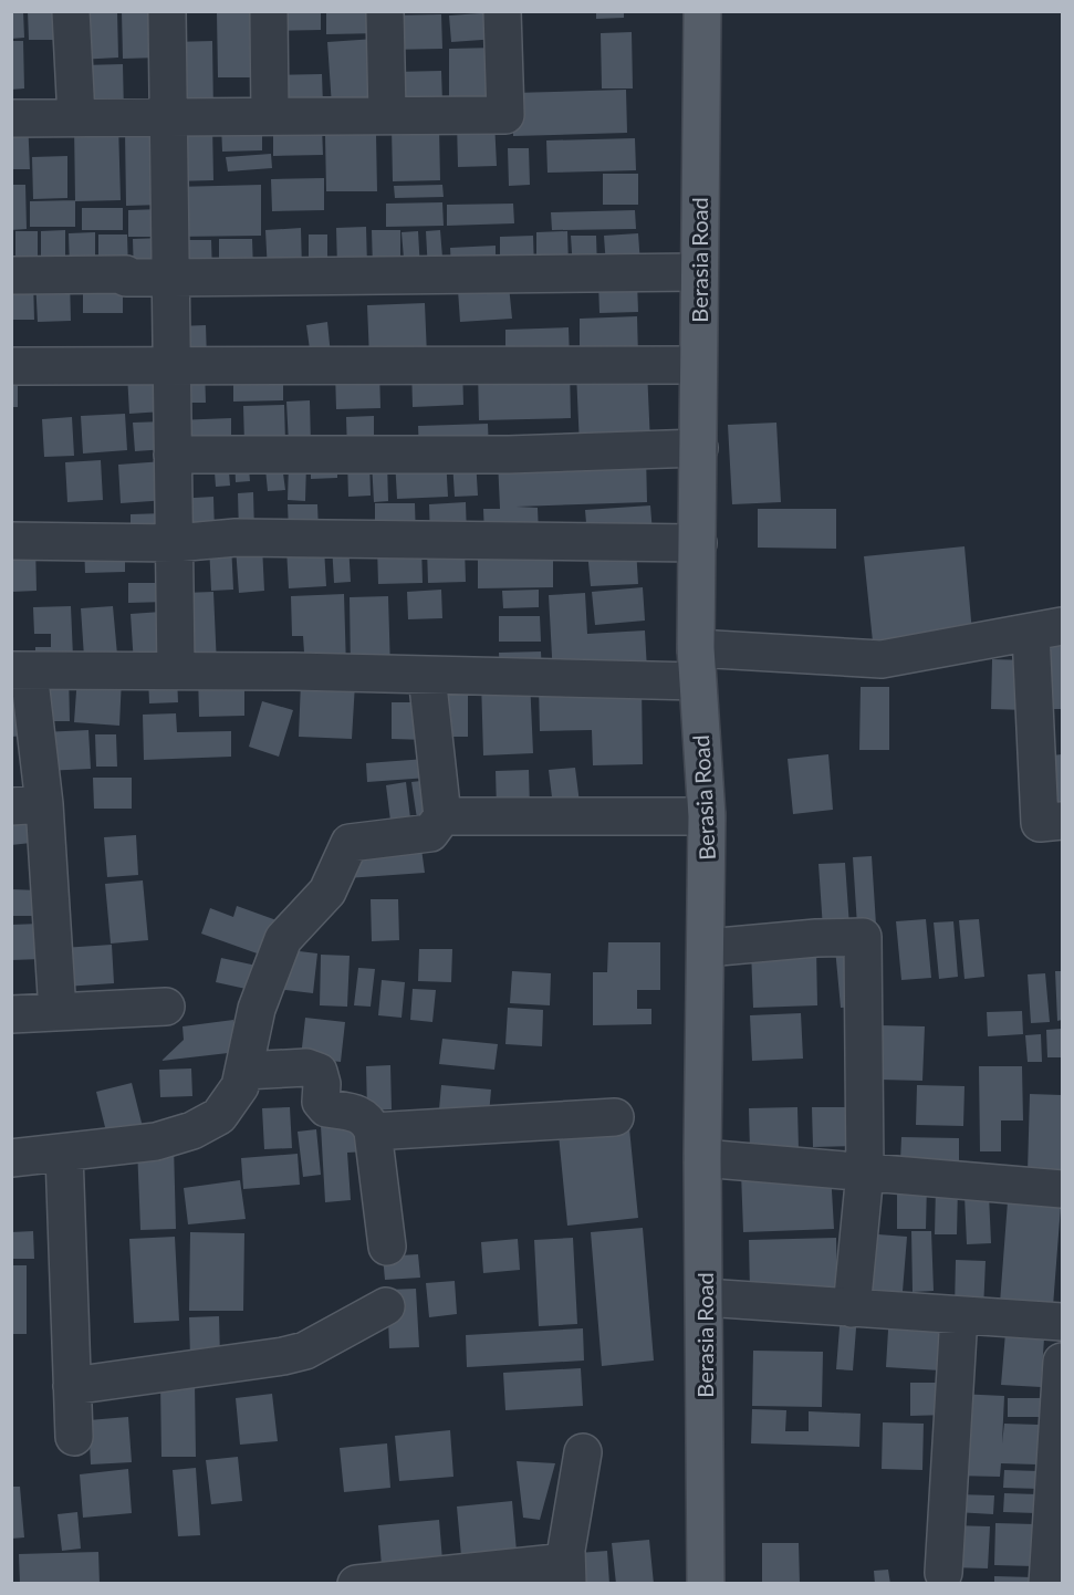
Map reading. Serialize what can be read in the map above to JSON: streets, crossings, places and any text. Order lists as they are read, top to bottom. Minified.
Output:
{"streets":{"main road":["Berasia Road"]}}
